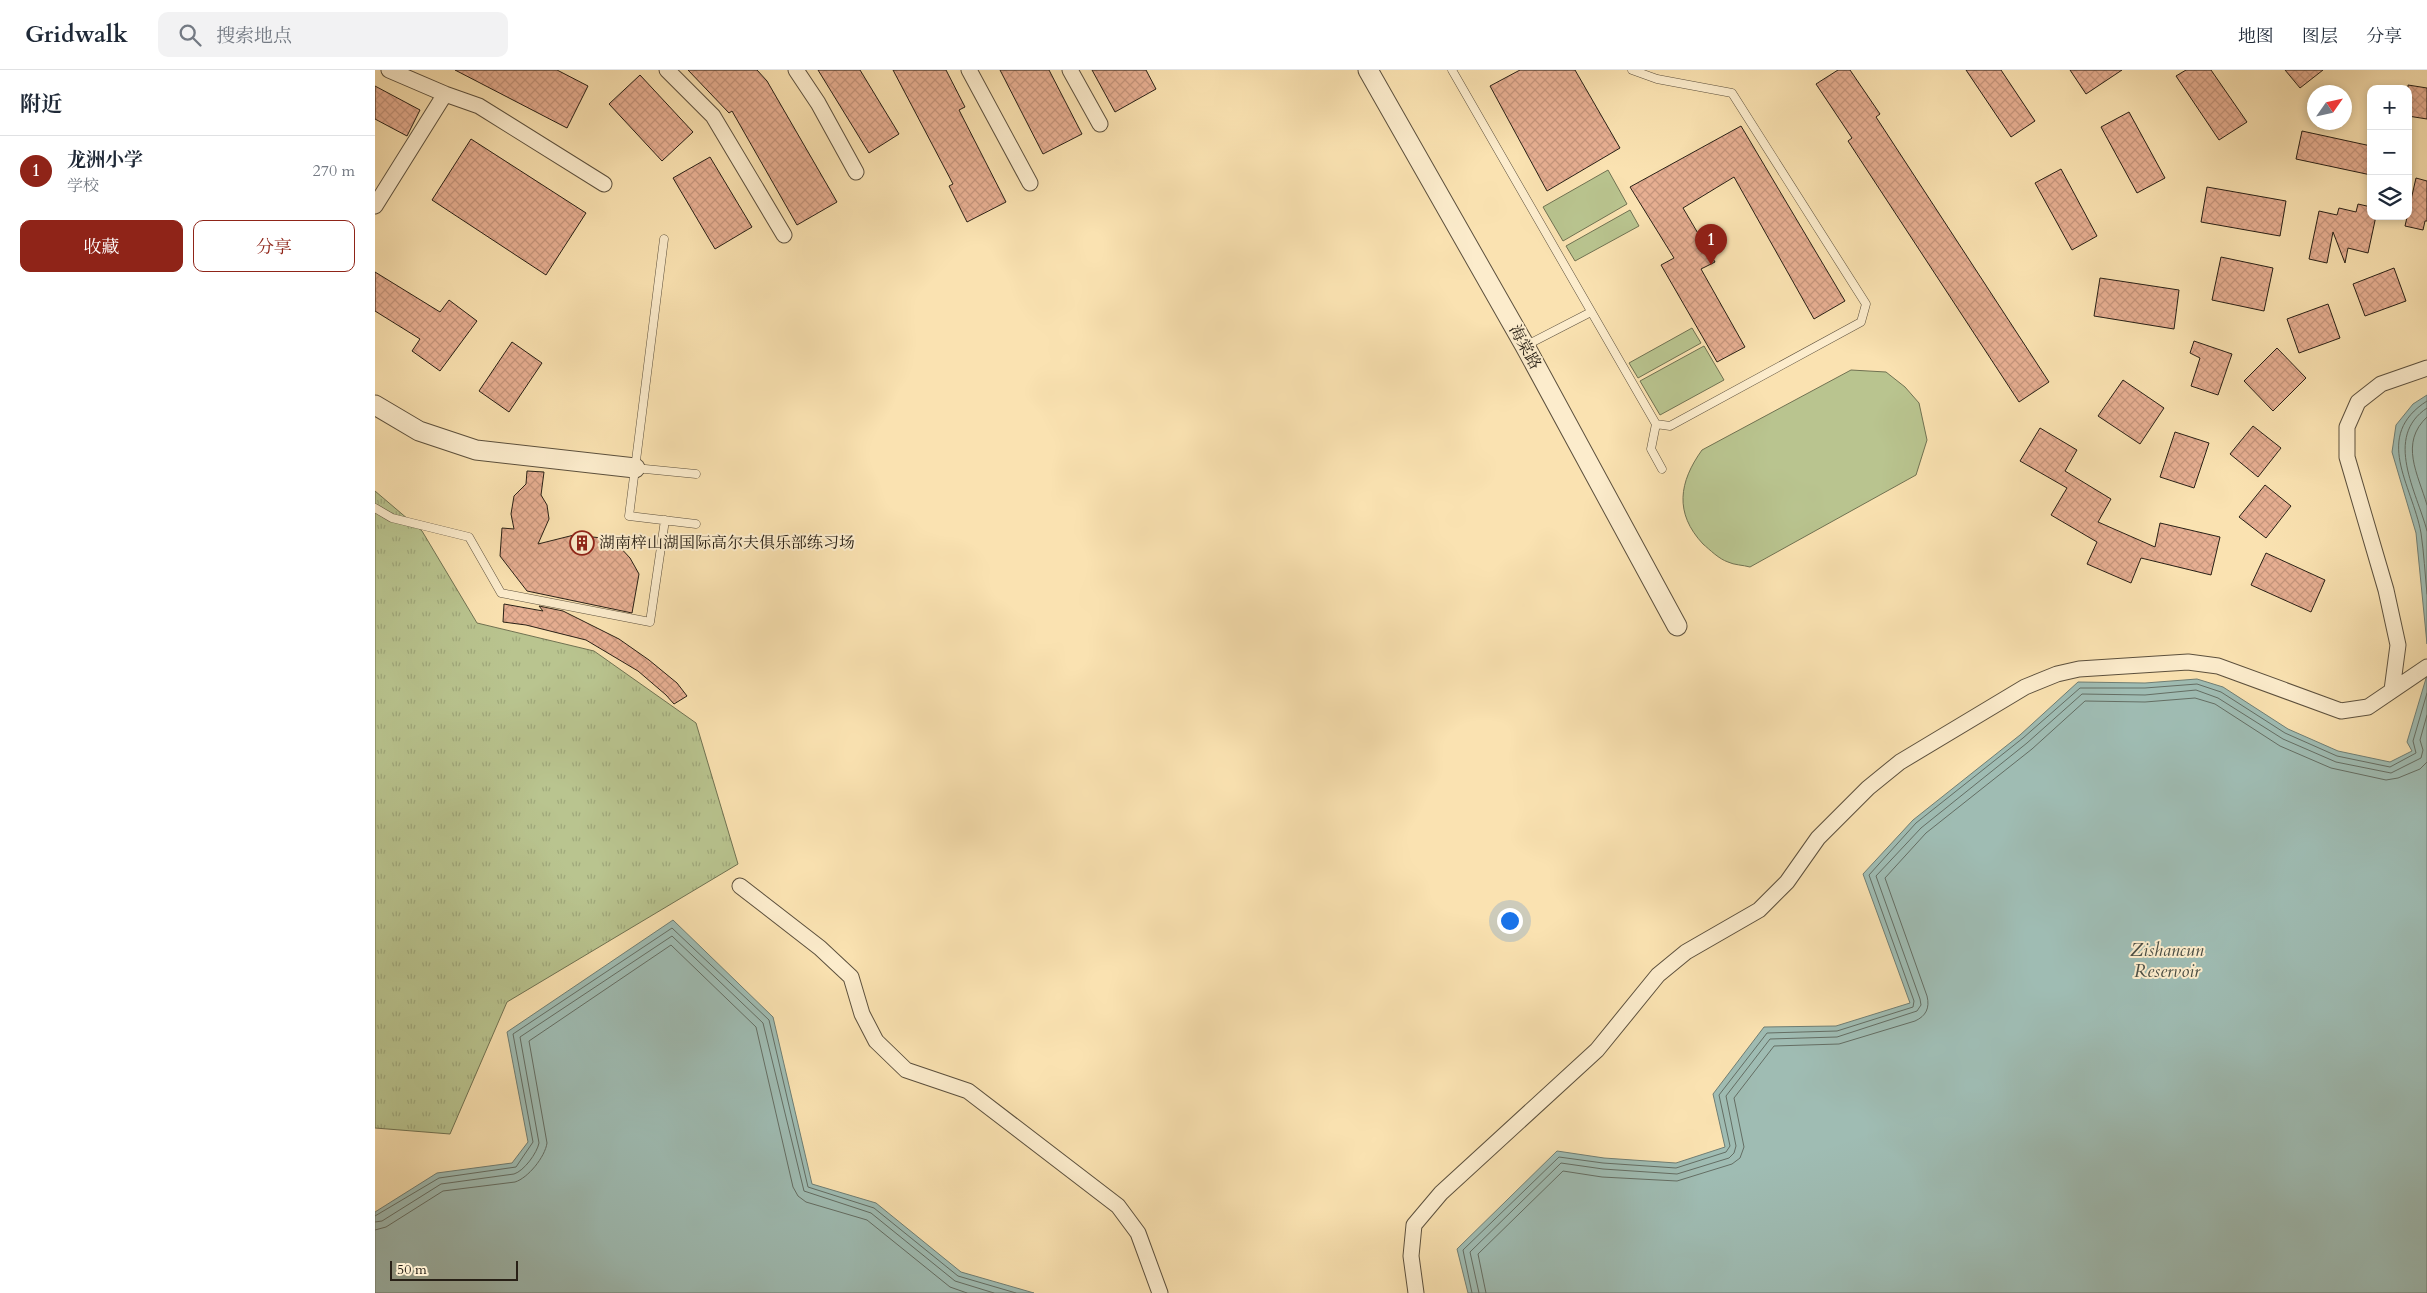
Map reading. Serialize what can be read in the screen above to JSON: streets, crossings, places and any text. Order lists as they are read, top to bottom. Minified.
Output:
{"streets":{"street":["海棠路"]},"water":["Zishancun Reservoir"],"places":{"building":["湖南梓山湖国际高尔夫俱乐部练习场"]},"scale_bar":"50 m","north":"top right","page":{"header":"Gridwalk","search":"搜索地点","nav":["地图","图层","分享"],"heading":"附近","map_buttons":["+","−"],"list":[{"mark":"1","name":"龙洲小学","note":"学校","value":"270 m"}],"buttons":["收藏","分享"],"pins":"1","scale":"50 m"}}
